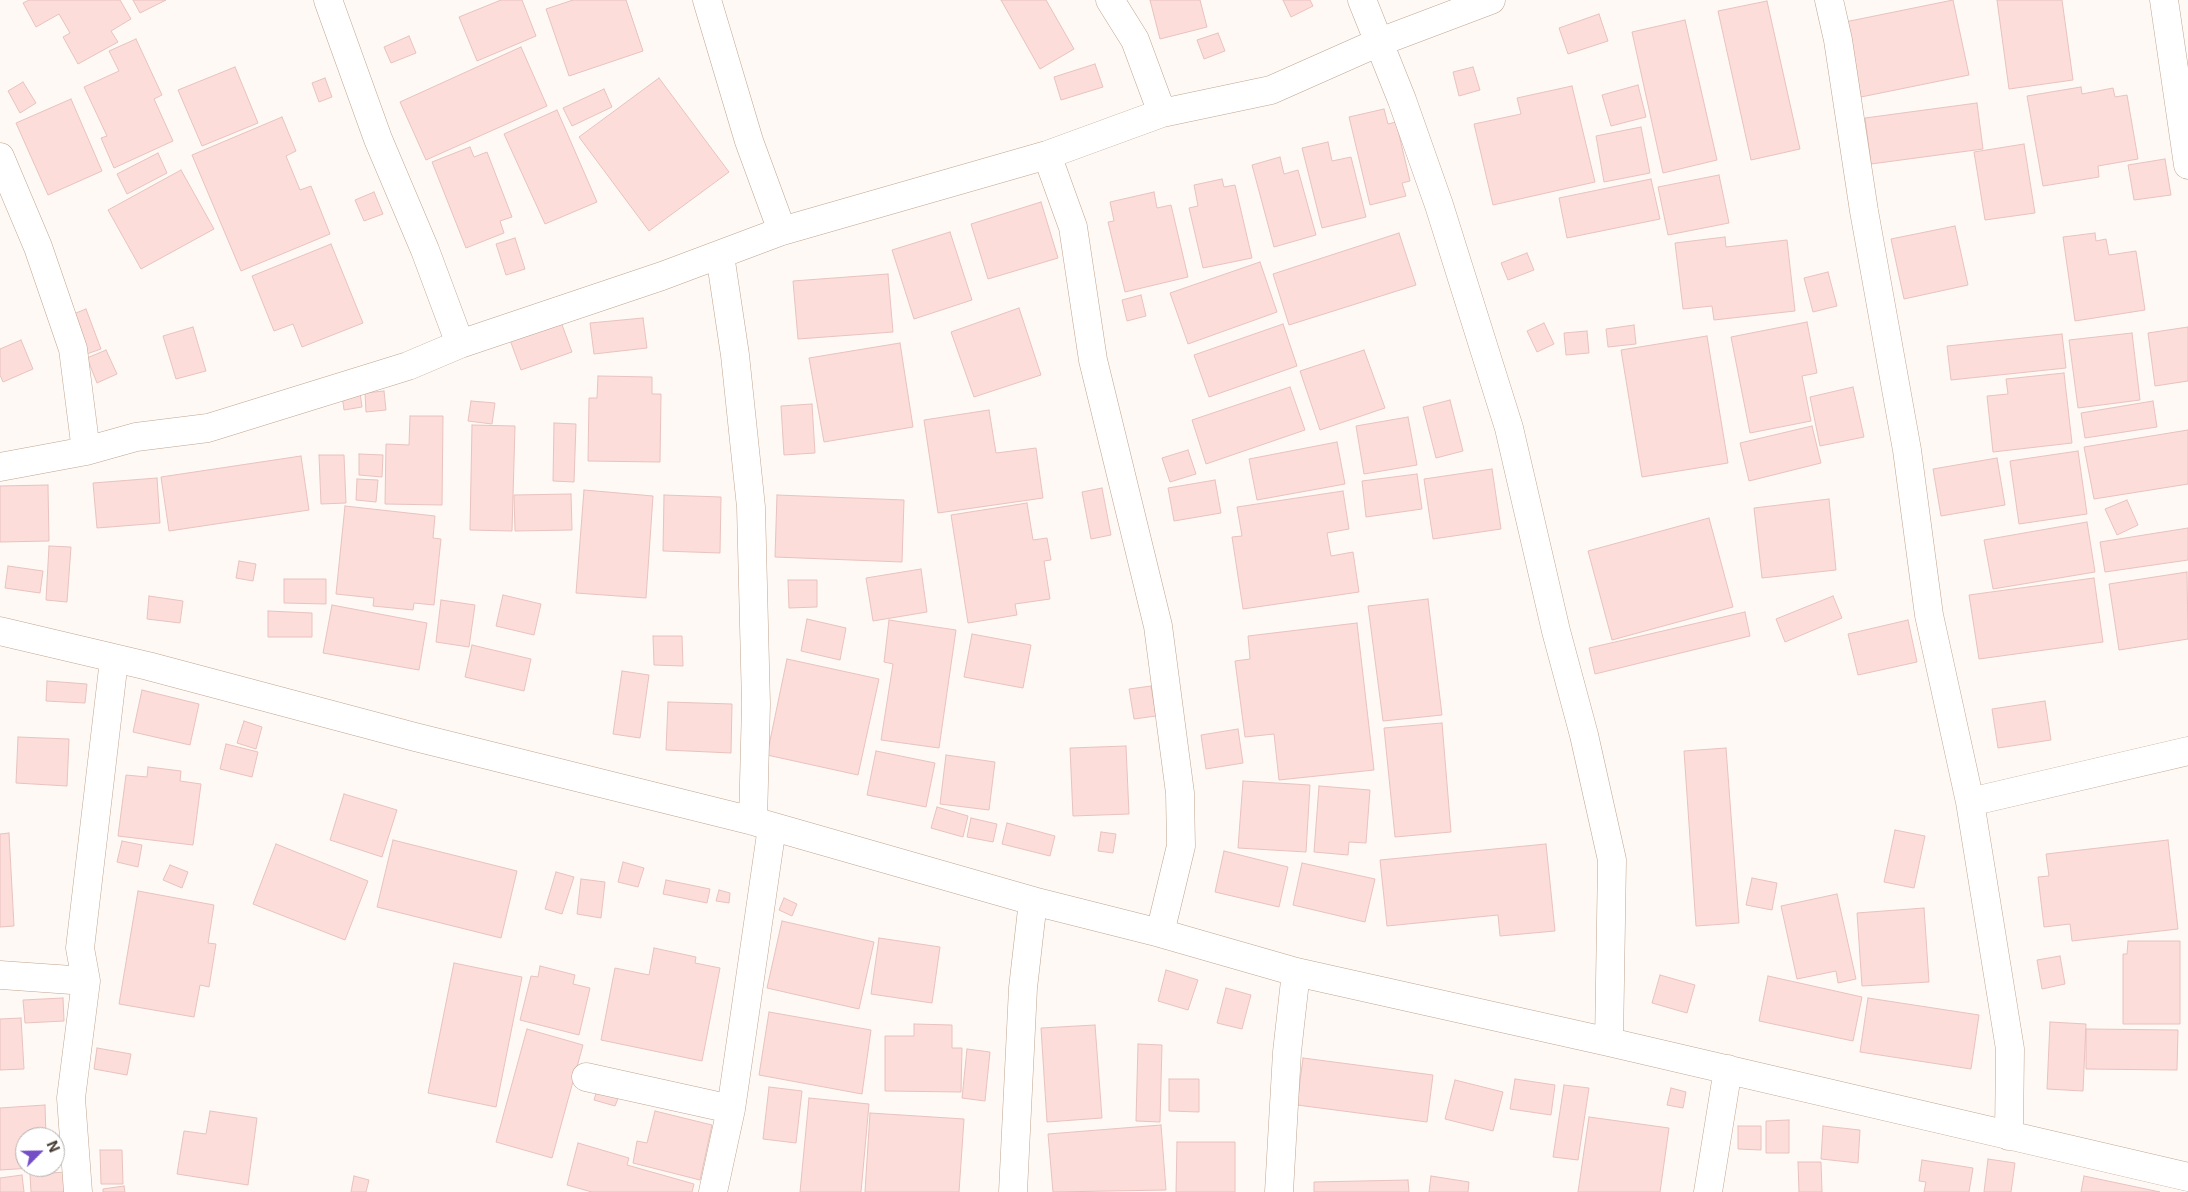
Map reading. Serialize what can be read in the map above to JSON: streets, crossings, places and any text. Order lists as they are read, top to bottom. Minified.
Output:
{"north":"top right"}
